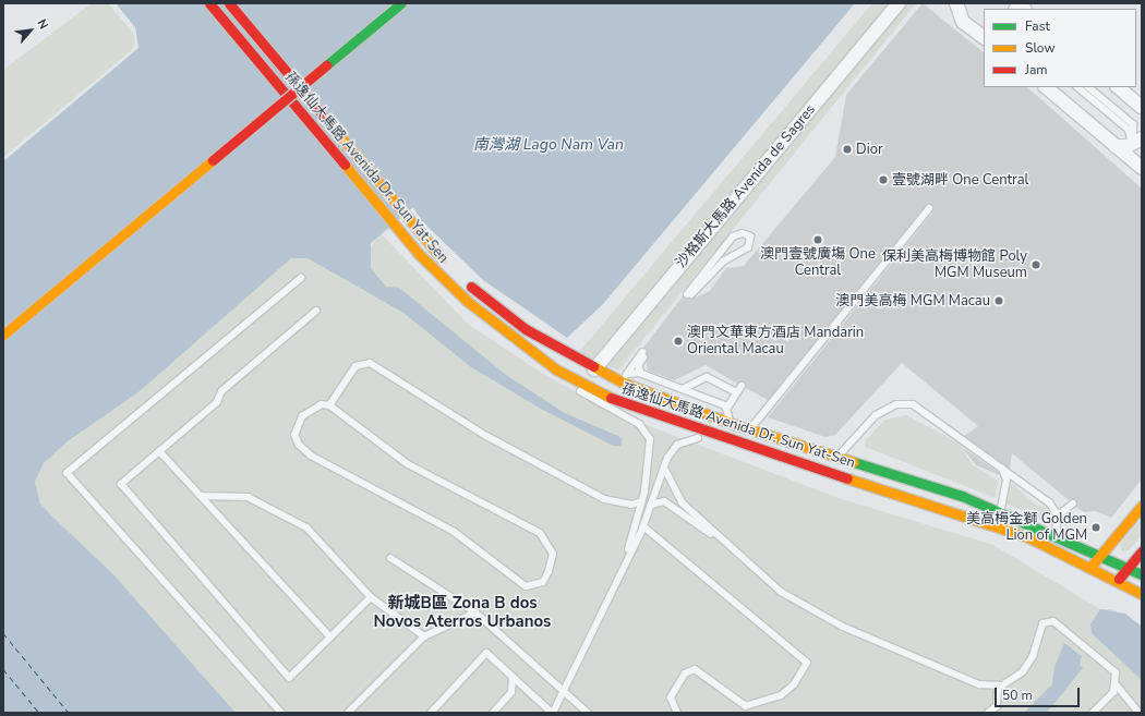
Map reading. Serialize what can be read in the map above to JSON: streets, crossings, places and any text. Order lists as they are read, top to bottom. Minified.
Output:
{"streets":{"main road":["孫逸仙大馬路 Avenida Dr. Sun Yat-Sen"],"street":["沙格斯大馬路 Avenida de Sagres"]},"crossings":[["孫逸仙大馬路 Avenida Dr. Sun Yat-Sen","沙格斯大馬路 Avenida de Sagres"]],"districts":["新城B區 Zona B dos Novos Aterros Urbanos"],"water":["南灣湖 Lago Nam Van"],"places":["Dior","壹號湖畔 One Central","澳門壹號廣塲 One Central","保利美高梅博物館 Poly MGM Museum","澳門美高梅 MGM Macau","澳門文華東方酒店 Mandarin Oriental Macau","美高梅金獅 Golden Lion of MGM"],"legend":["Fast","Slow","Jam"],"scale_bar":"50 m","north":"top right"}
